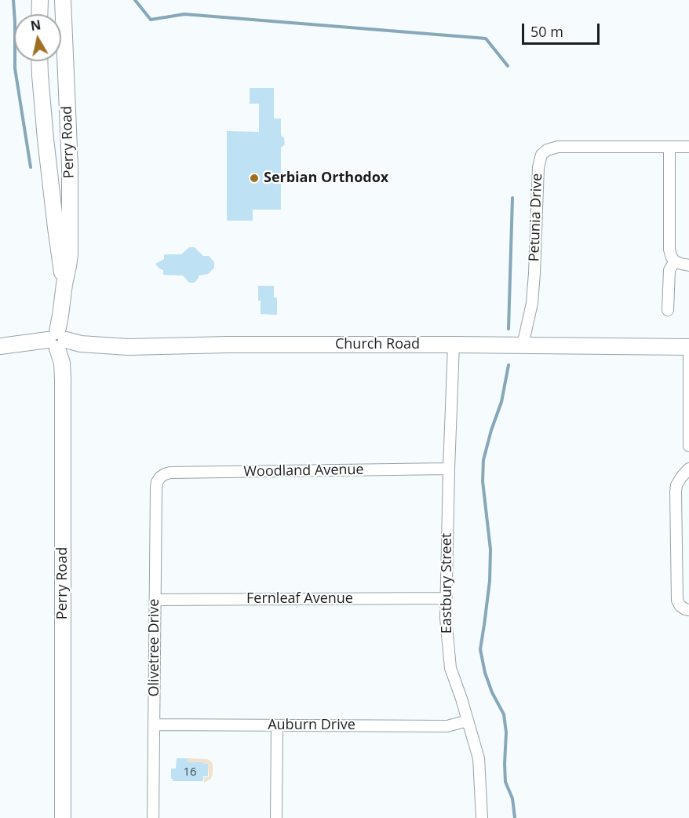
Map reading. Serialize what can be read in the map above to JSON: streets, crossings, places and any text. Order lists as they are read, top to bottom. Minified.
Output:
{"streets":{"main road":["Perry Road","Church Road"],"street":["Petunia Drive","Woodland Avenue","Eastbury Street","Fernleaf Avenue","Olivetree Drive","Auburn Drive"]},"crossings":[["Perry Road","Church Road"],["Petunia Drive","Church Road"],["Church Road","Eastbury Street"],["Woodland Avenue","Eastbury Street"],["Woodland Avenue","Olivetree Drive"],["Eastbury Street","Fernleaf Avenue"],["Eastbury Street","Auburn Drive"],["Fernleaf Avenue","Olivetree Drive"],["Olivetree Drive","Auburn Drive"]],"places":["Serbian Orthodox"],"house_numbers":["16"],"scale_bar":"50 m","north":"top"}
